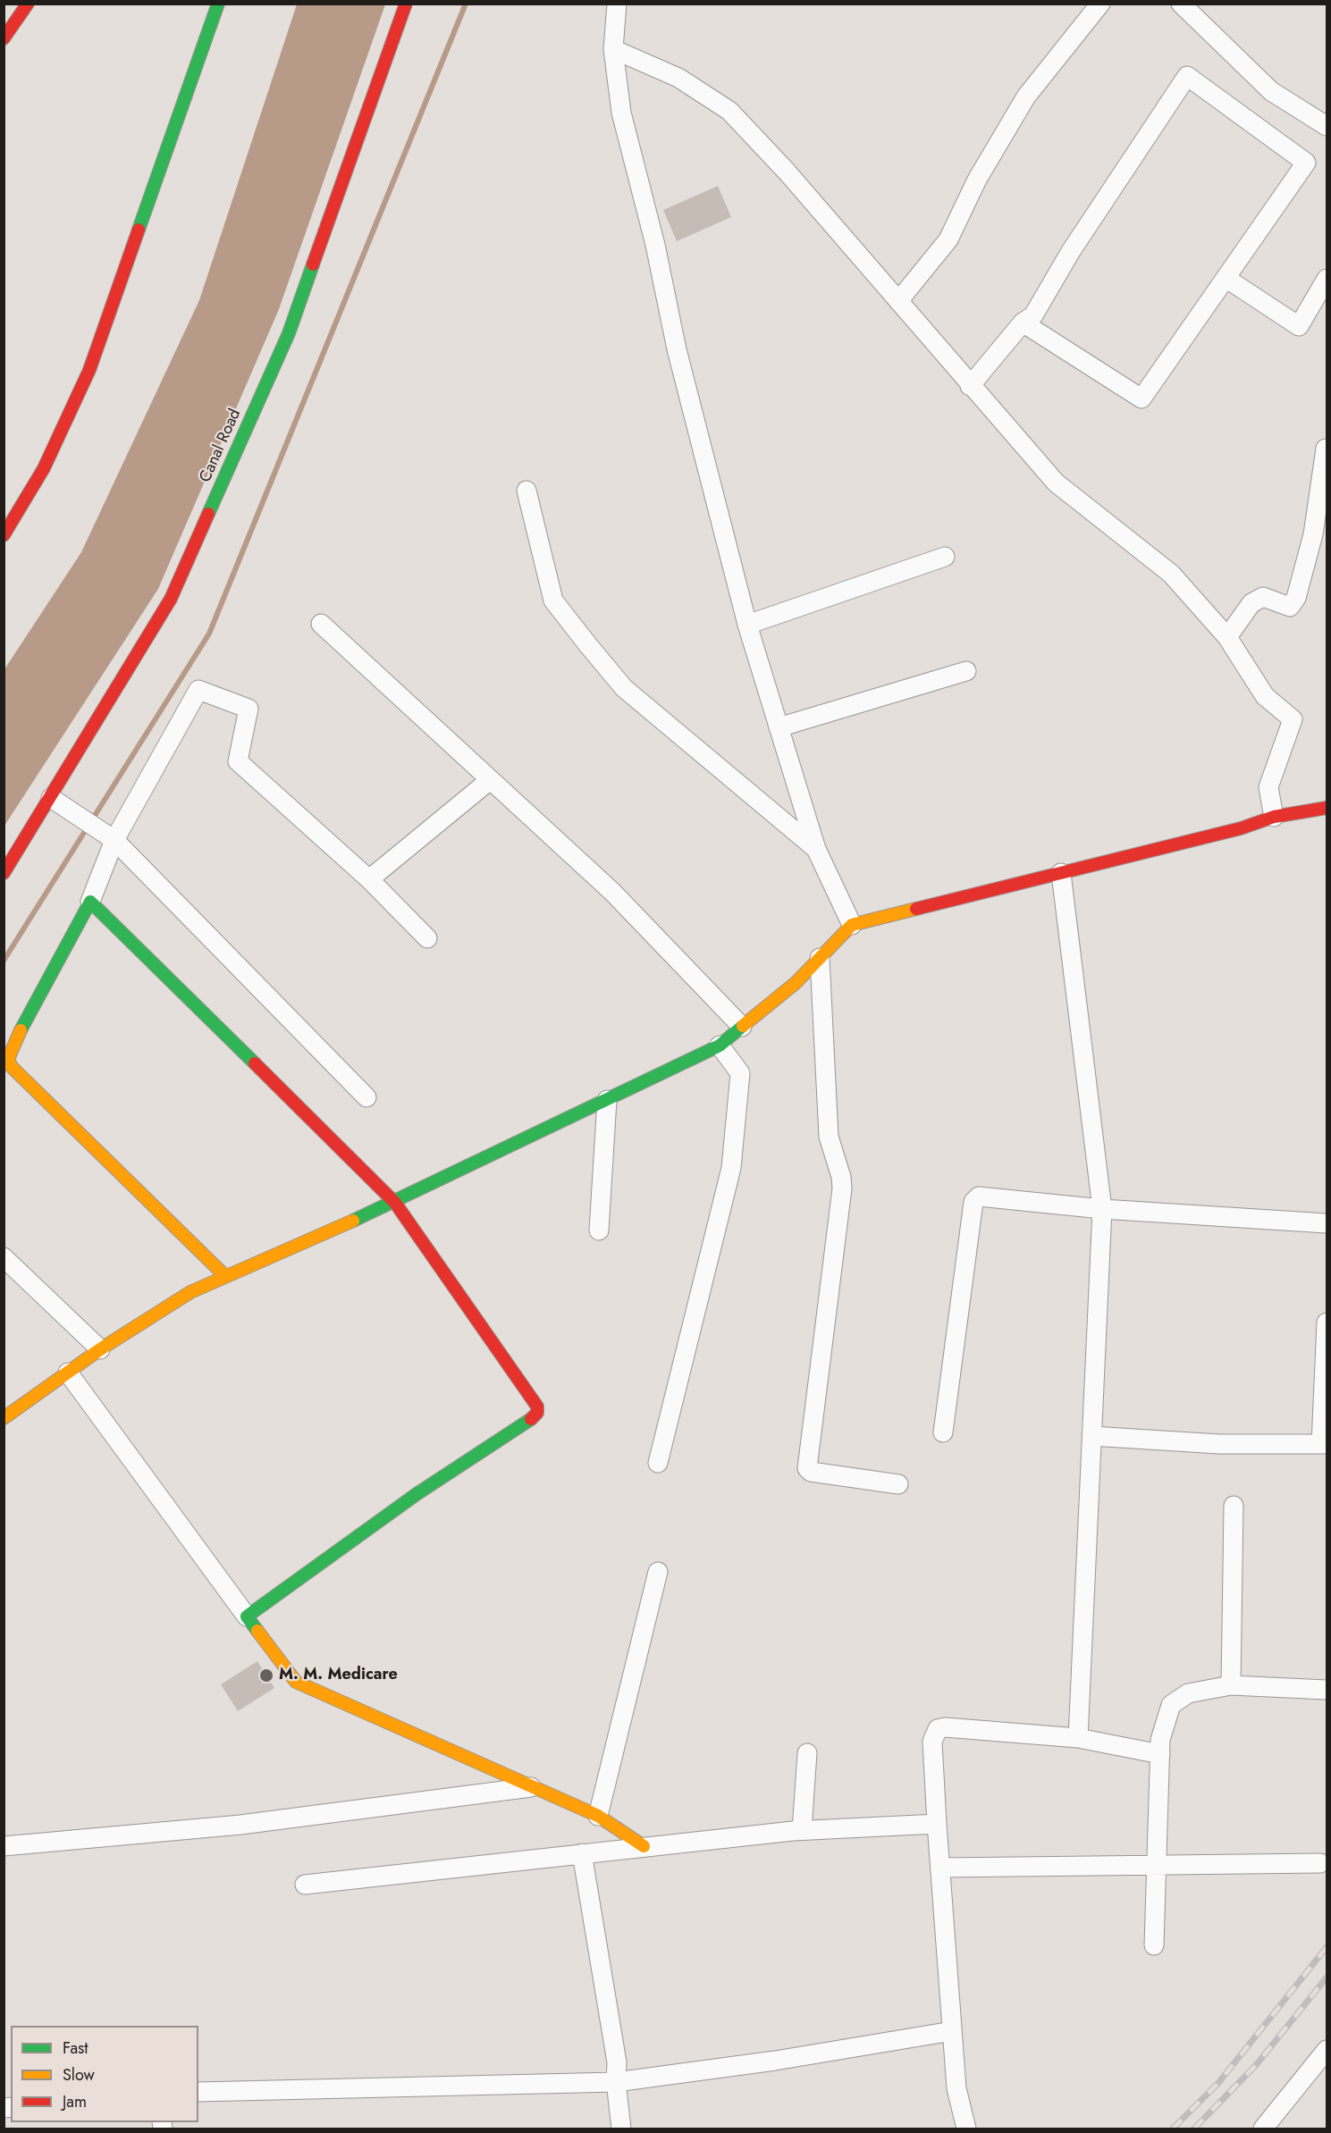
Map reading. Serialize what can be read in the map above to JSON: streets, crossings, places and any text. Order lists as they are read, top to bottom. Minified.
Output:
{"streets":{"street":["Canal Road"]},"places":["M. M. Medicare"],"legend":["Fast","Slow","Jam"]}
